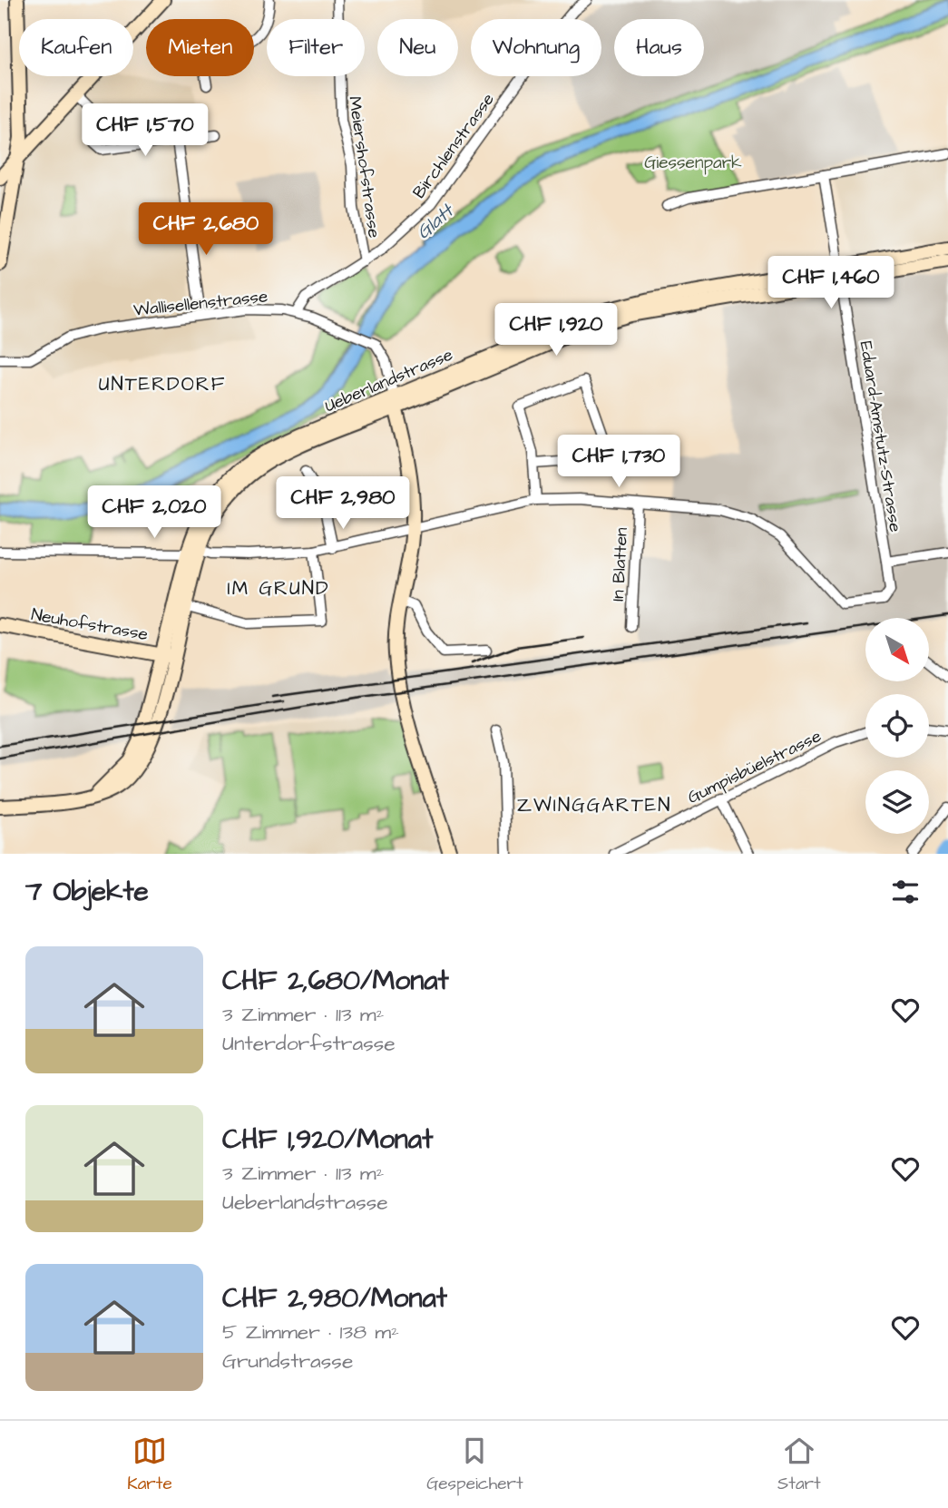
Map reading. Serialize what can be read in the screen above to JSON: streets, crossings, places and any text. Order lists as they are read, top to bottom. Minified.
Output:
{"streets":{"main road":["Ueberlandstrasse","Neuhofstrasse"],"street":["Birchlenstrasse","Meiershofstrasse","Wallisellenstrasse","Eduard-Amstutz-Strasse","In Blatten","Gumpisbüelstrasse"]},"crossings":[["Birchlenstrasse","Meiershofstrasse"],["Birchlenstrasse","Wallisellenstrasse"],["Wallisellenstrasse","Ueberlandstrasse"],["Ueberlandstrasse","Eduard-Amstutz-Strasse"],["Ueberlandstrasse","Neuhofstrasse"],["Eduard-Amstutz-Strasse","In Blatten"]],"districts":["UNTERDORF","IM GRUND","ZWINGGARTEN"],"water":["Glatt"],"parks":["Giessenpark"],"north":"bottom right","page":{"chip":["Kaufen","Mieten","Filter","Neu","Wohnung","Haus"],"price":["CHF 1,570","CHF 2,680","CHF 1,460","CHF 1,920","CHF 1,730","CHF 2,980","CHF 2,020"],"heading":"7 Objekte","list":[{"name":"CHF 2,680/Monat","note":"3 Zimmer · 113 m² · Unterdorfstrasse"},{"name":"CHF 1,920/Monat","note":"3 Zimmer · 113 m² · Ueberlandstrasse"},{"name":"CHF 2,980/Monat","note":"5 Zimmer · 138 m² · Grundstrasse"}],"tabs":["Karte","Gespeichert","Start"]}}
